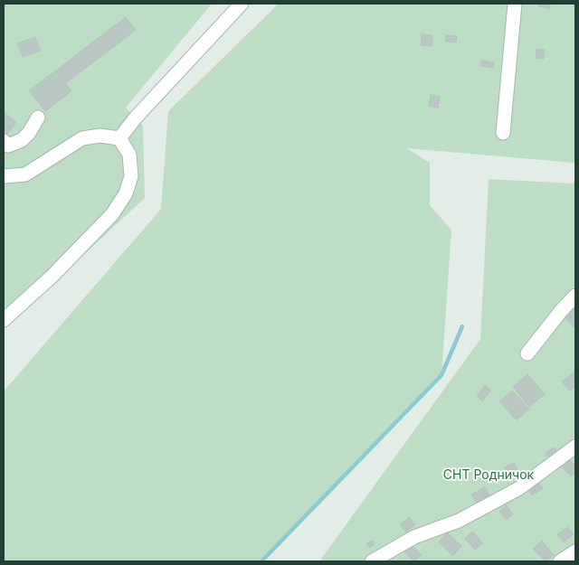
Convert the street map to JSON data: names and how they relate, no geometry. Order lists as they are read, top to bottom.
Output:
{
  "parks": ["СНТ Родничок"]
}
